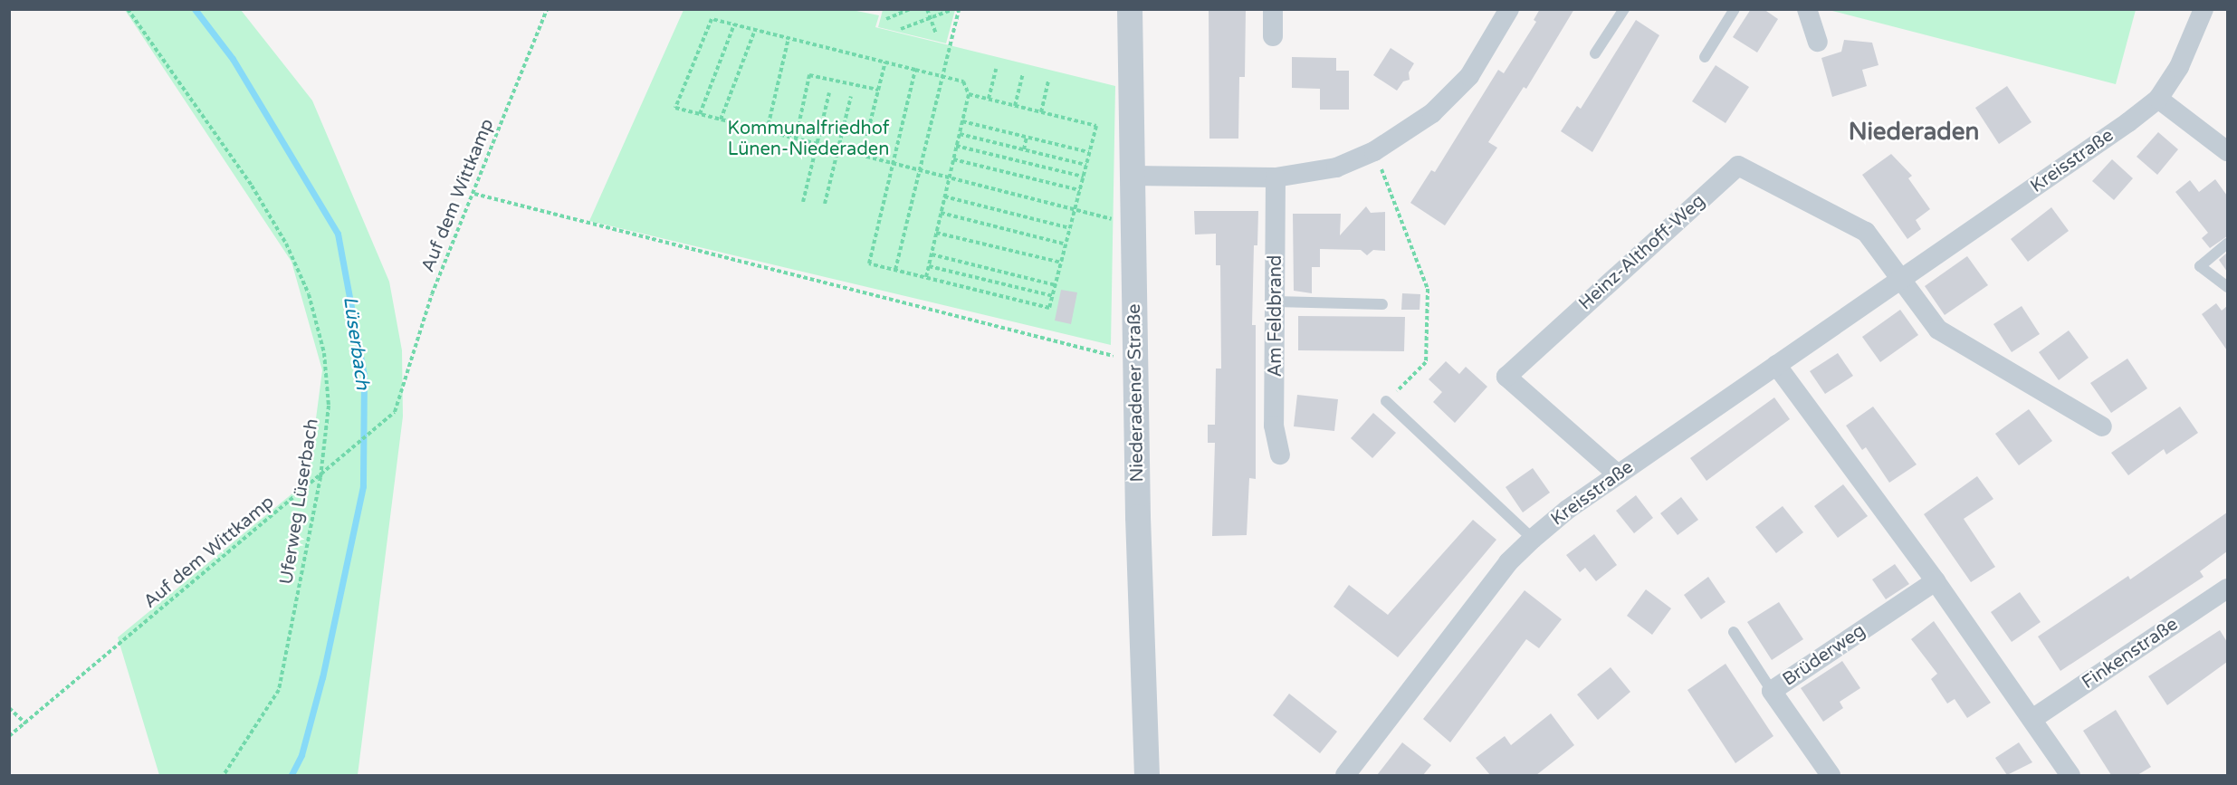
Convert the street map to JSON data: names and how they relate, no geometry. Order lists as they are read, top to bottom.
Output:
{
  "streets": {
    "street": [
      "Kreisstraße",
      "Heinz-Althoff-Weg",
      "Am Feldbrand",
      "Niederadener Straße",
      "Finkenstraße",
      "Brüderweg"
    ],
    "path": ["Auf dem Wittkamp", "Uferweg Lüserbach"]
  },
  "crossings": [
    ["Kreisstraße", "Heinz-Althoff-Weg"],
    ["Auf dem Wittkamp", "Uferweg Lüserbach"]
  ],
  "districts": ["Niederaden"],
  "water": ["Lüserbach"],
  "parks": ["Kommunalfriedhof Lünen-Niederaden"]
}
